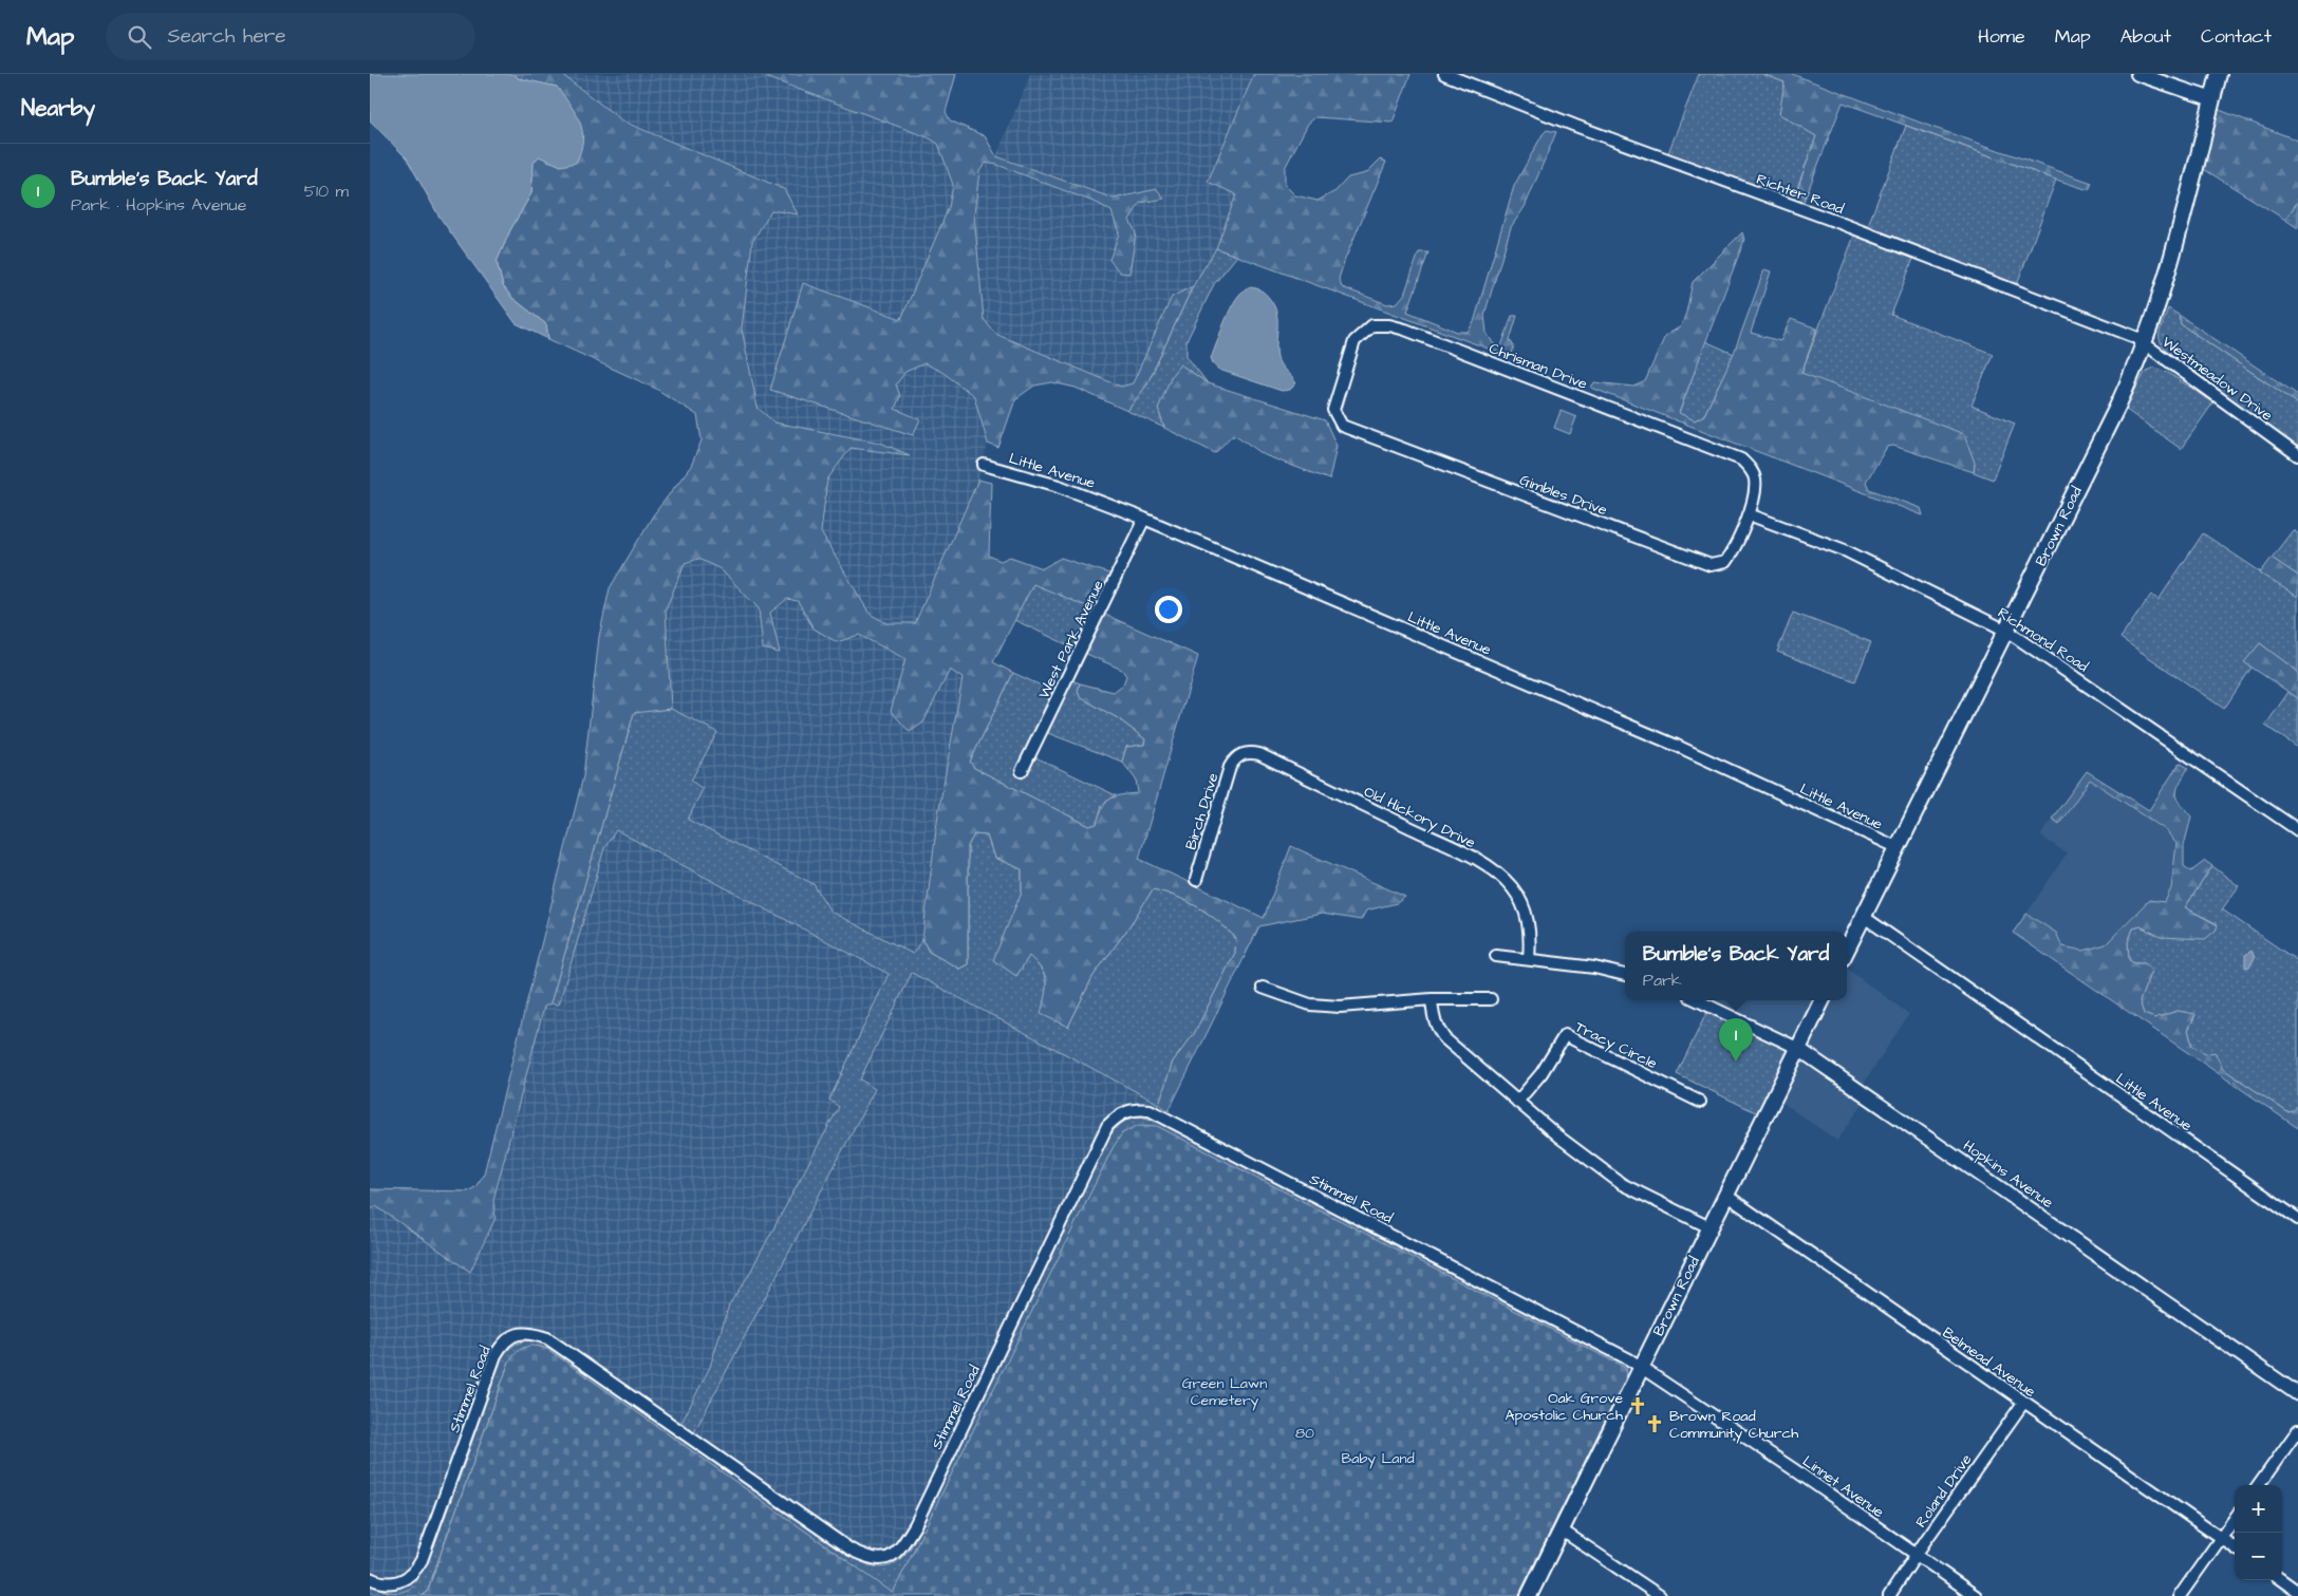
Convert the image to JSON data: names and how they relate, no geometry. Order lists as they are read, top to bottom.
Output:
{
  "streets": {
    "main road": ["Brown Road"],
    "street": [
      "Richter Road",
      "Chrisman Drive",
      "Westmeadow Drive",
      "Little Avenue",
      "Gimbles Drive",
      "West Park Avenue",
      "Richmond Road",
      "Birch Drive",
      "Old Hickory Drive",
      "Tracy Circle",
      "Hopkins Avenue",
      "Stimmel Road",
      "Belmead Avenue",
      "Linnet Avenue",
      "Roland Drive"
    ]
  },
  "crossings": [
    ["Richter Road", "Westmeadow Drive"],
    ["Richter Road", "Brown Road"],
    ["Chrisman Drive", "Gimbles Drive"],
    ["Chrisman Drive", "Richmond Road"],
    ["Westmeadow Drive", "Brown Road"],
    ["Little Avenue", "Brown Road"],
    ["Little Avenue", "West Park Avenue"],
    ["Gimbles Drive", "Richmond Road"],
    ["Brown Road", "Richmond Road"],
    ["Brown Road", "Hopkins Avenue"],
    ["Brown Road", "Stimmel Road"],
    ["Brown Road", "Belmead Avenue"],
    ["Brown Road", "Linnet Avenue"],
    ["Birch Drive", "Old Hickory Drive"],
    ["Stimmel Road", "Linnet Avenue"],
    ["Belmead Avenue", "Roland Drive"],
    ["Linnet Avenue", "Roland Drive"]
  ],
  "parks": ["Green Lawn Cemetery", "80", "Baby Land"],
  "places": {
    "church": ["Oak Grove Apostolic Church", "Brown Road Community Church"]
  },
  "page": {
    "header": "Map",
    "search": "Search here",
    "nav": [
      "Home",
      "Map",
      "About",
      "Contact"
    ],
    "heading": "Nearby",
    "list": [
      {
        "mark": "1",
        "name": "Bumble's Back Yard",
        "note": "Park · Hopkins Avenue",
        "value": "510 m"
      }
    ],
    "popup": ["Bumble's Back Yard", "Park"],
    "pins": "1",
    "map_buttons": ["+", "−"]
  }
}
